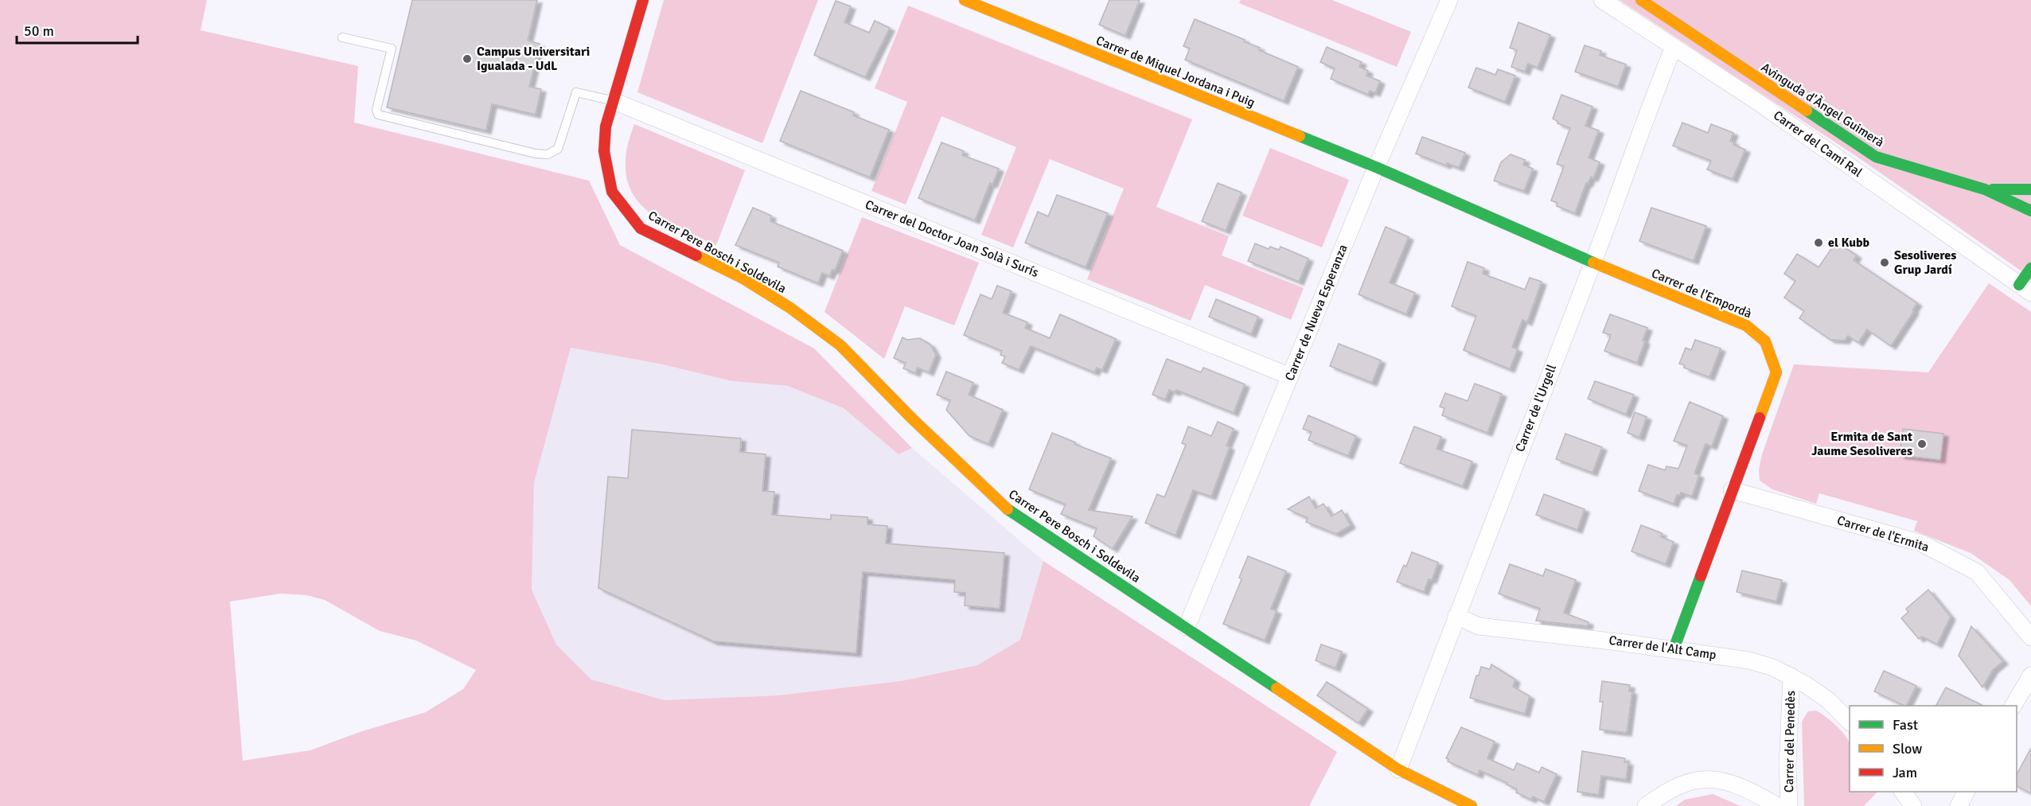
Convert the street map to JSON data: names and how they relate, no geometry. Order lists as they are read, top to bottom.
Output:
{
  "streets": {
    "street": [
      "Carrer de Miquel Jordana i Puig",
      "Avinguda d'Àngel Guimerà",
      "Carrer del Camí Ral",
      "Carrer del Doctor Joan Solà i Surís",
      "Carrer Pere Bosch i Soldevila",
      "Carrer de l'Empordà",
      "Carrer de Nueva Esperanza",
      "Carrer de l'Urgell",
      "Carrer de l'Ermita",
      "Carrer de l'Alt Camp",
      "Carrer del Penedès"
    ]
  },
  "crossings": [
    ["Carrer de Miquel Jordana i Puig", "Carrer de l'Empordà"],
    ["Carrer de Miquel Jordana i Puig", "Carrer de Nueva Esperanza"],
    ["Carrer del Camí Ral", "Carrer de l'Urgell"],
    ["Carrer del Doctor Joan Solà i Surís", "Carrer Pere Bosch i Soldevila"],
    ["Carrer del Doctor Joan Solà i Surís", "Carrer de Nueva Esperanza"],
    ["Carrer Pere Bosch i Soldevila", "Carrer de Nueva Esperanza"],
    ["Carrer Pere Bosch i Soldevila", "Carrer de l'Urgell"],
    ["Carrer de l'Empordà", "Carrer de Nueva Esperanza"],
    ["Carrer de l'Empordà", "Carrer de l'Urgell"],
    ["Carrer de l'Empordà", "Carrer de l'Ermita"],
    ["Carrer de l'Empordà", "Carrer de l'Alt Camp"],
    ["Carrer de l'Urgell", "Carrer de l'Alt Camp"],
    ["Carrer de l'Alt Camp", "Carrer del Penedès"]
  ],
  "places": [
    "Campus Universitari Igualada - UdL",
    "el Kubb",
    "Sesoliveres Grup Jardí",
    "Ermita de Sant Jaume Sesoliveres"
  ],
  "legend": ["Fast", "Slow", "Jam"],
  "scale_bar": "50 m"
}
